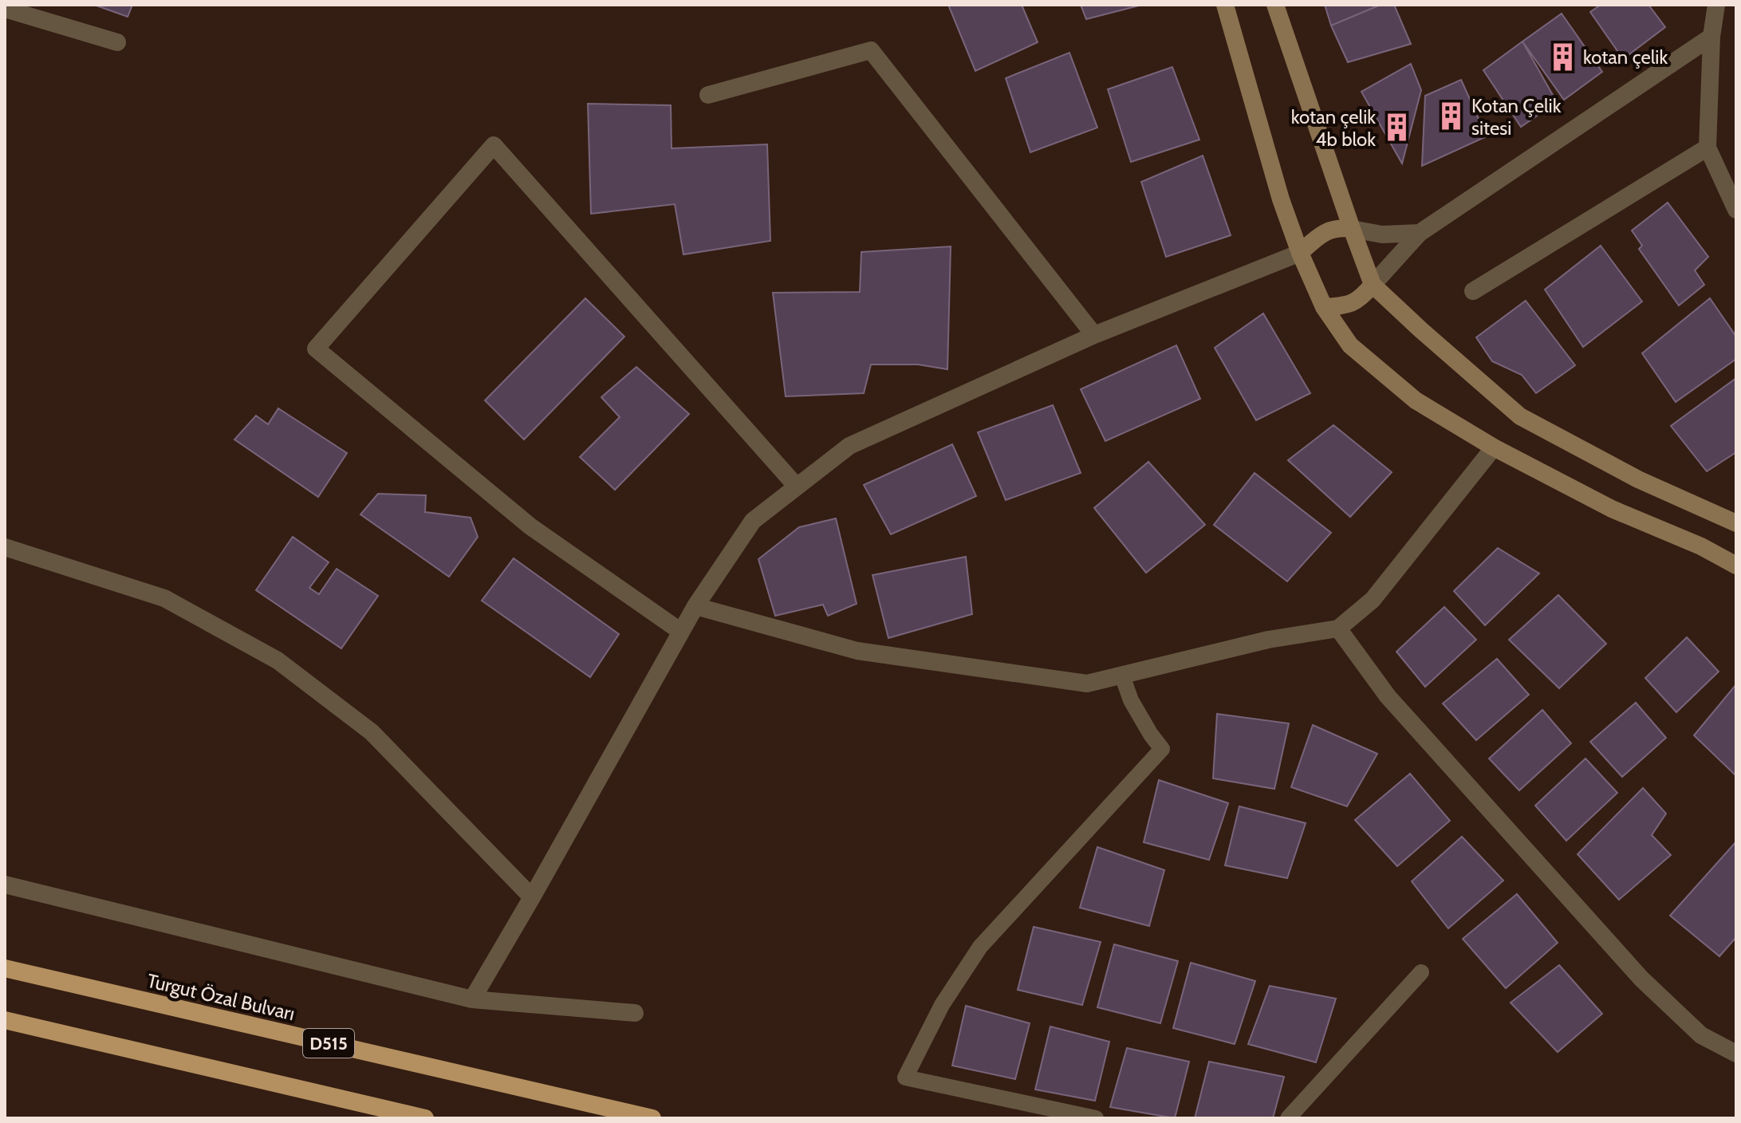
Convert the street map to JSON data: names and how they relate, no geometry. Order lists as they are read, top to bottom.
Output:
{
  "streets": {
    "highway": ["Turgut Özal Bulvarı", "D515"]
  },
  "places": {
    "building": ["kotan çelik", "Kotan Çelik sitesi", "kotan çelik 4b blok"]
  }
}
